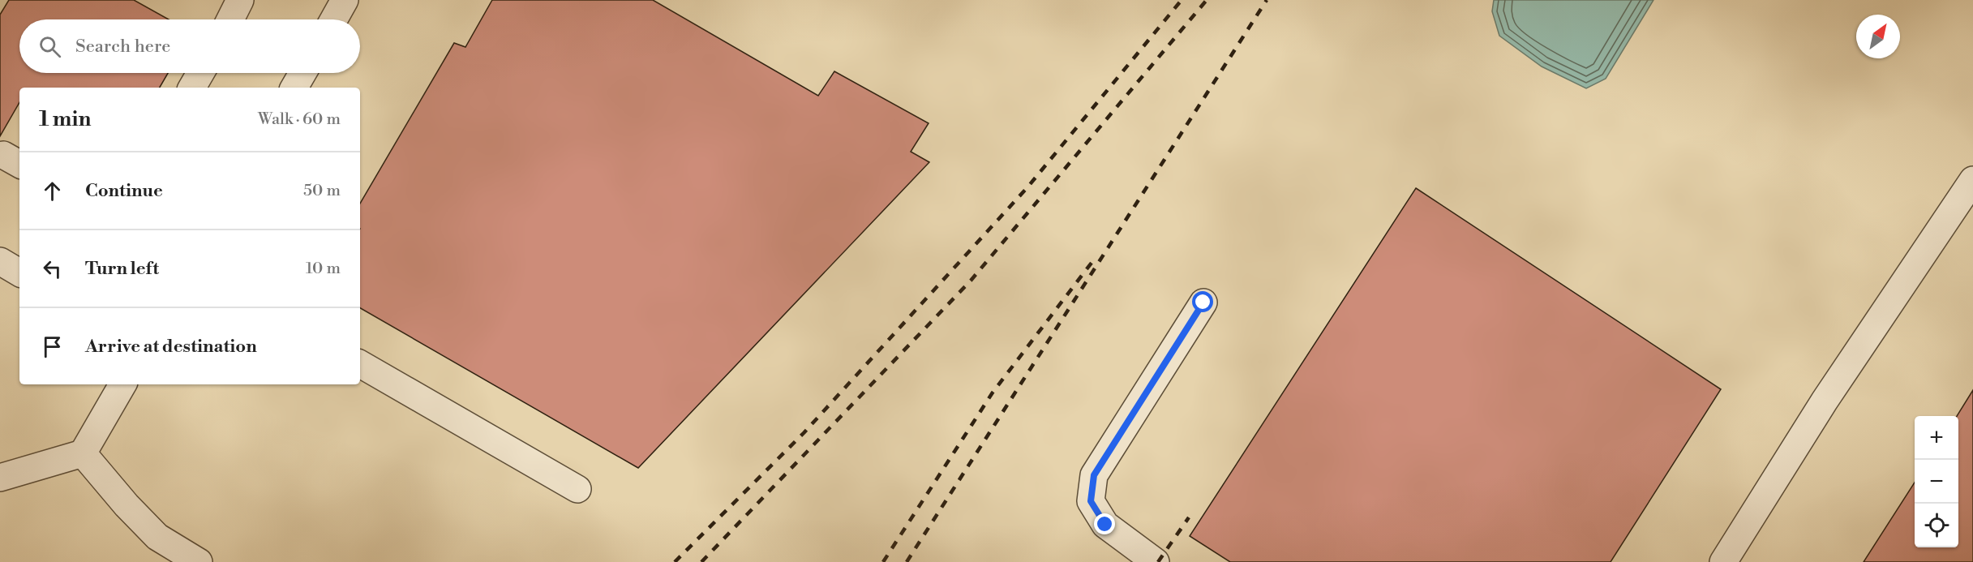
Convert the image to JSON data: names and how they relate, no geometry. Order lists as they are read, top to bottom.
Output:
{
  "north": "top right",
  "page": {
    "search": "Search here",
    "heading": ["1 min", "Walk · 60 m"],
    "list": [
      ["Continue", "50 m"],
      ["Turn left", "10 m"],
      "Arrive at destination"
    ],
    "map_buttons": ["+", "−"]
  }
}
